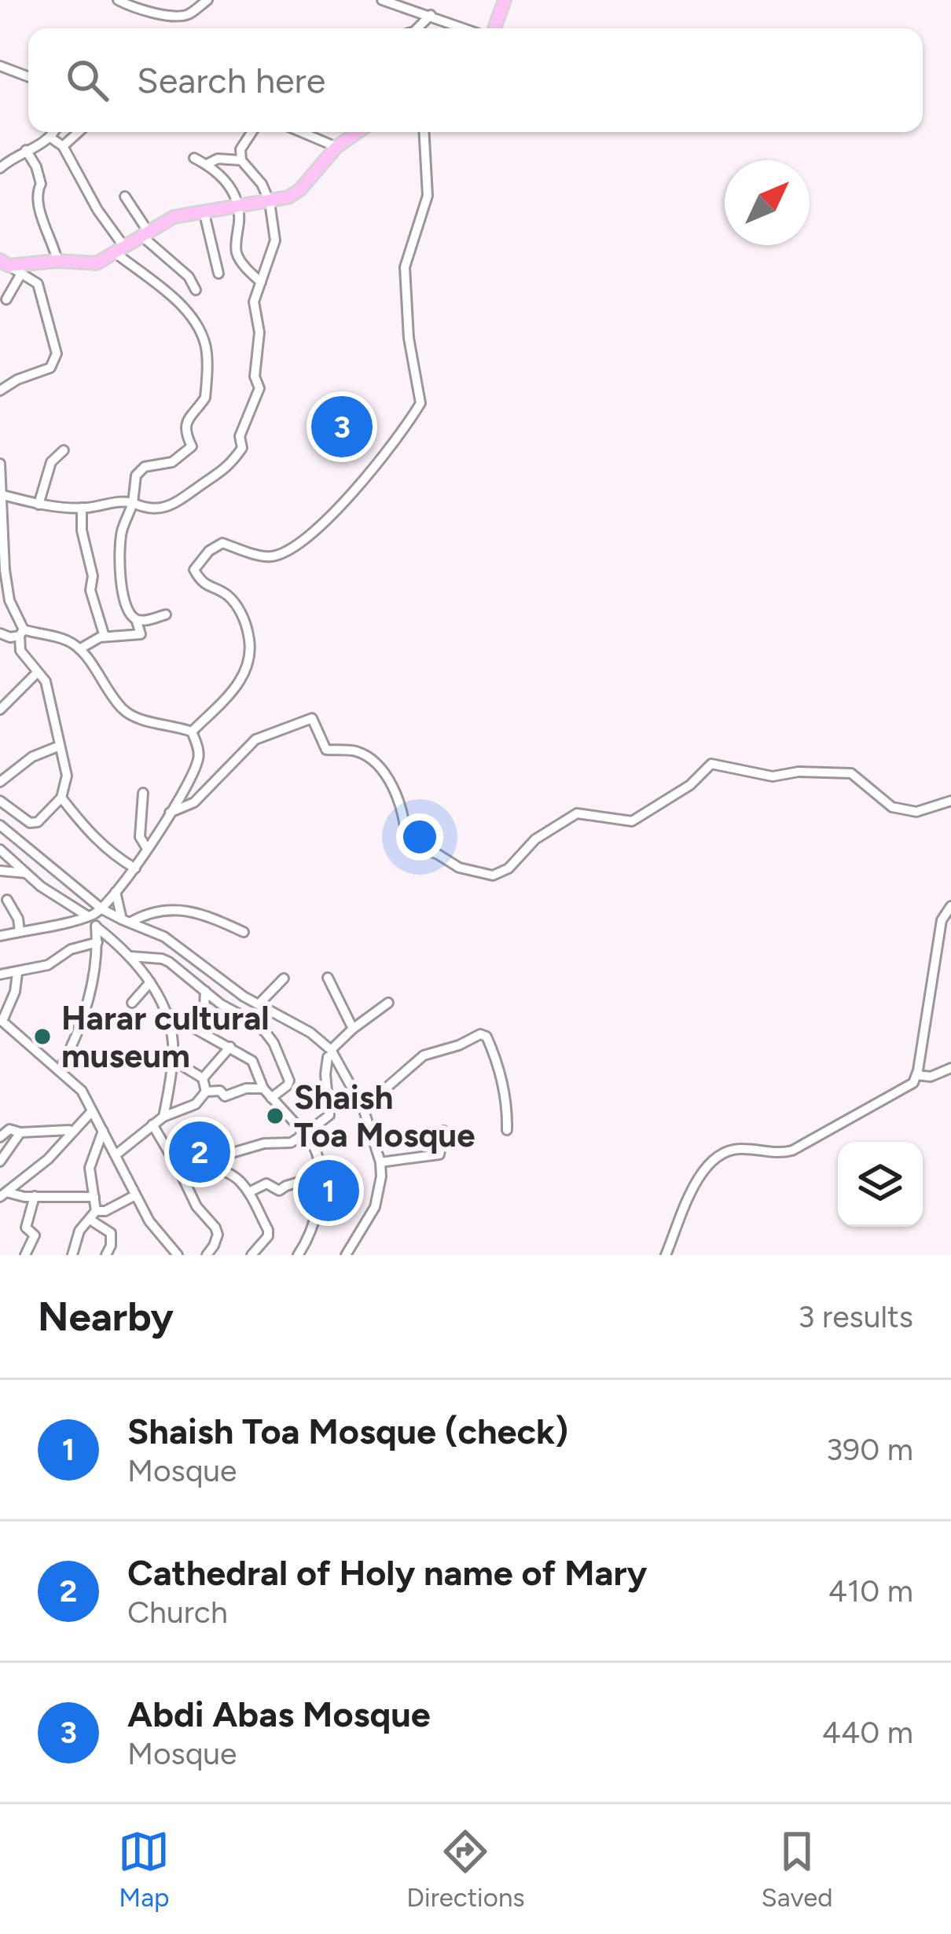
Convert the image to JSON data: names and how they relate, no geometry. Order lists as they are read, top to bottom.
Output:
{
  "places": ["Harar cultural museum", "Shaish Toa Mosque"],
  "north": "top right",
  "page": {
    "search": "Search here",
    "pins": ["3", "2", "1"],
    "heading": ["Nearby", "3 results"],
    "list": [
      {
        "mark": "1",
        "name": "Shaish Toa Mosque (check)",
        "note": "Mosque",
        "value": "390 m"
      },
      {
        "mark": "2",
        "name": "Cathedral of Holy name of Mary",
        "note": "Church",
        "value": "410 m"
      },
      {
        "mark": "3",
        "name": "Abdi Abas Mosque",
        "note": "Mosque",
        "value": "440 m"
      }
    ],
    "nav": ["Map", "Directions", "Saved"]
  }
}
